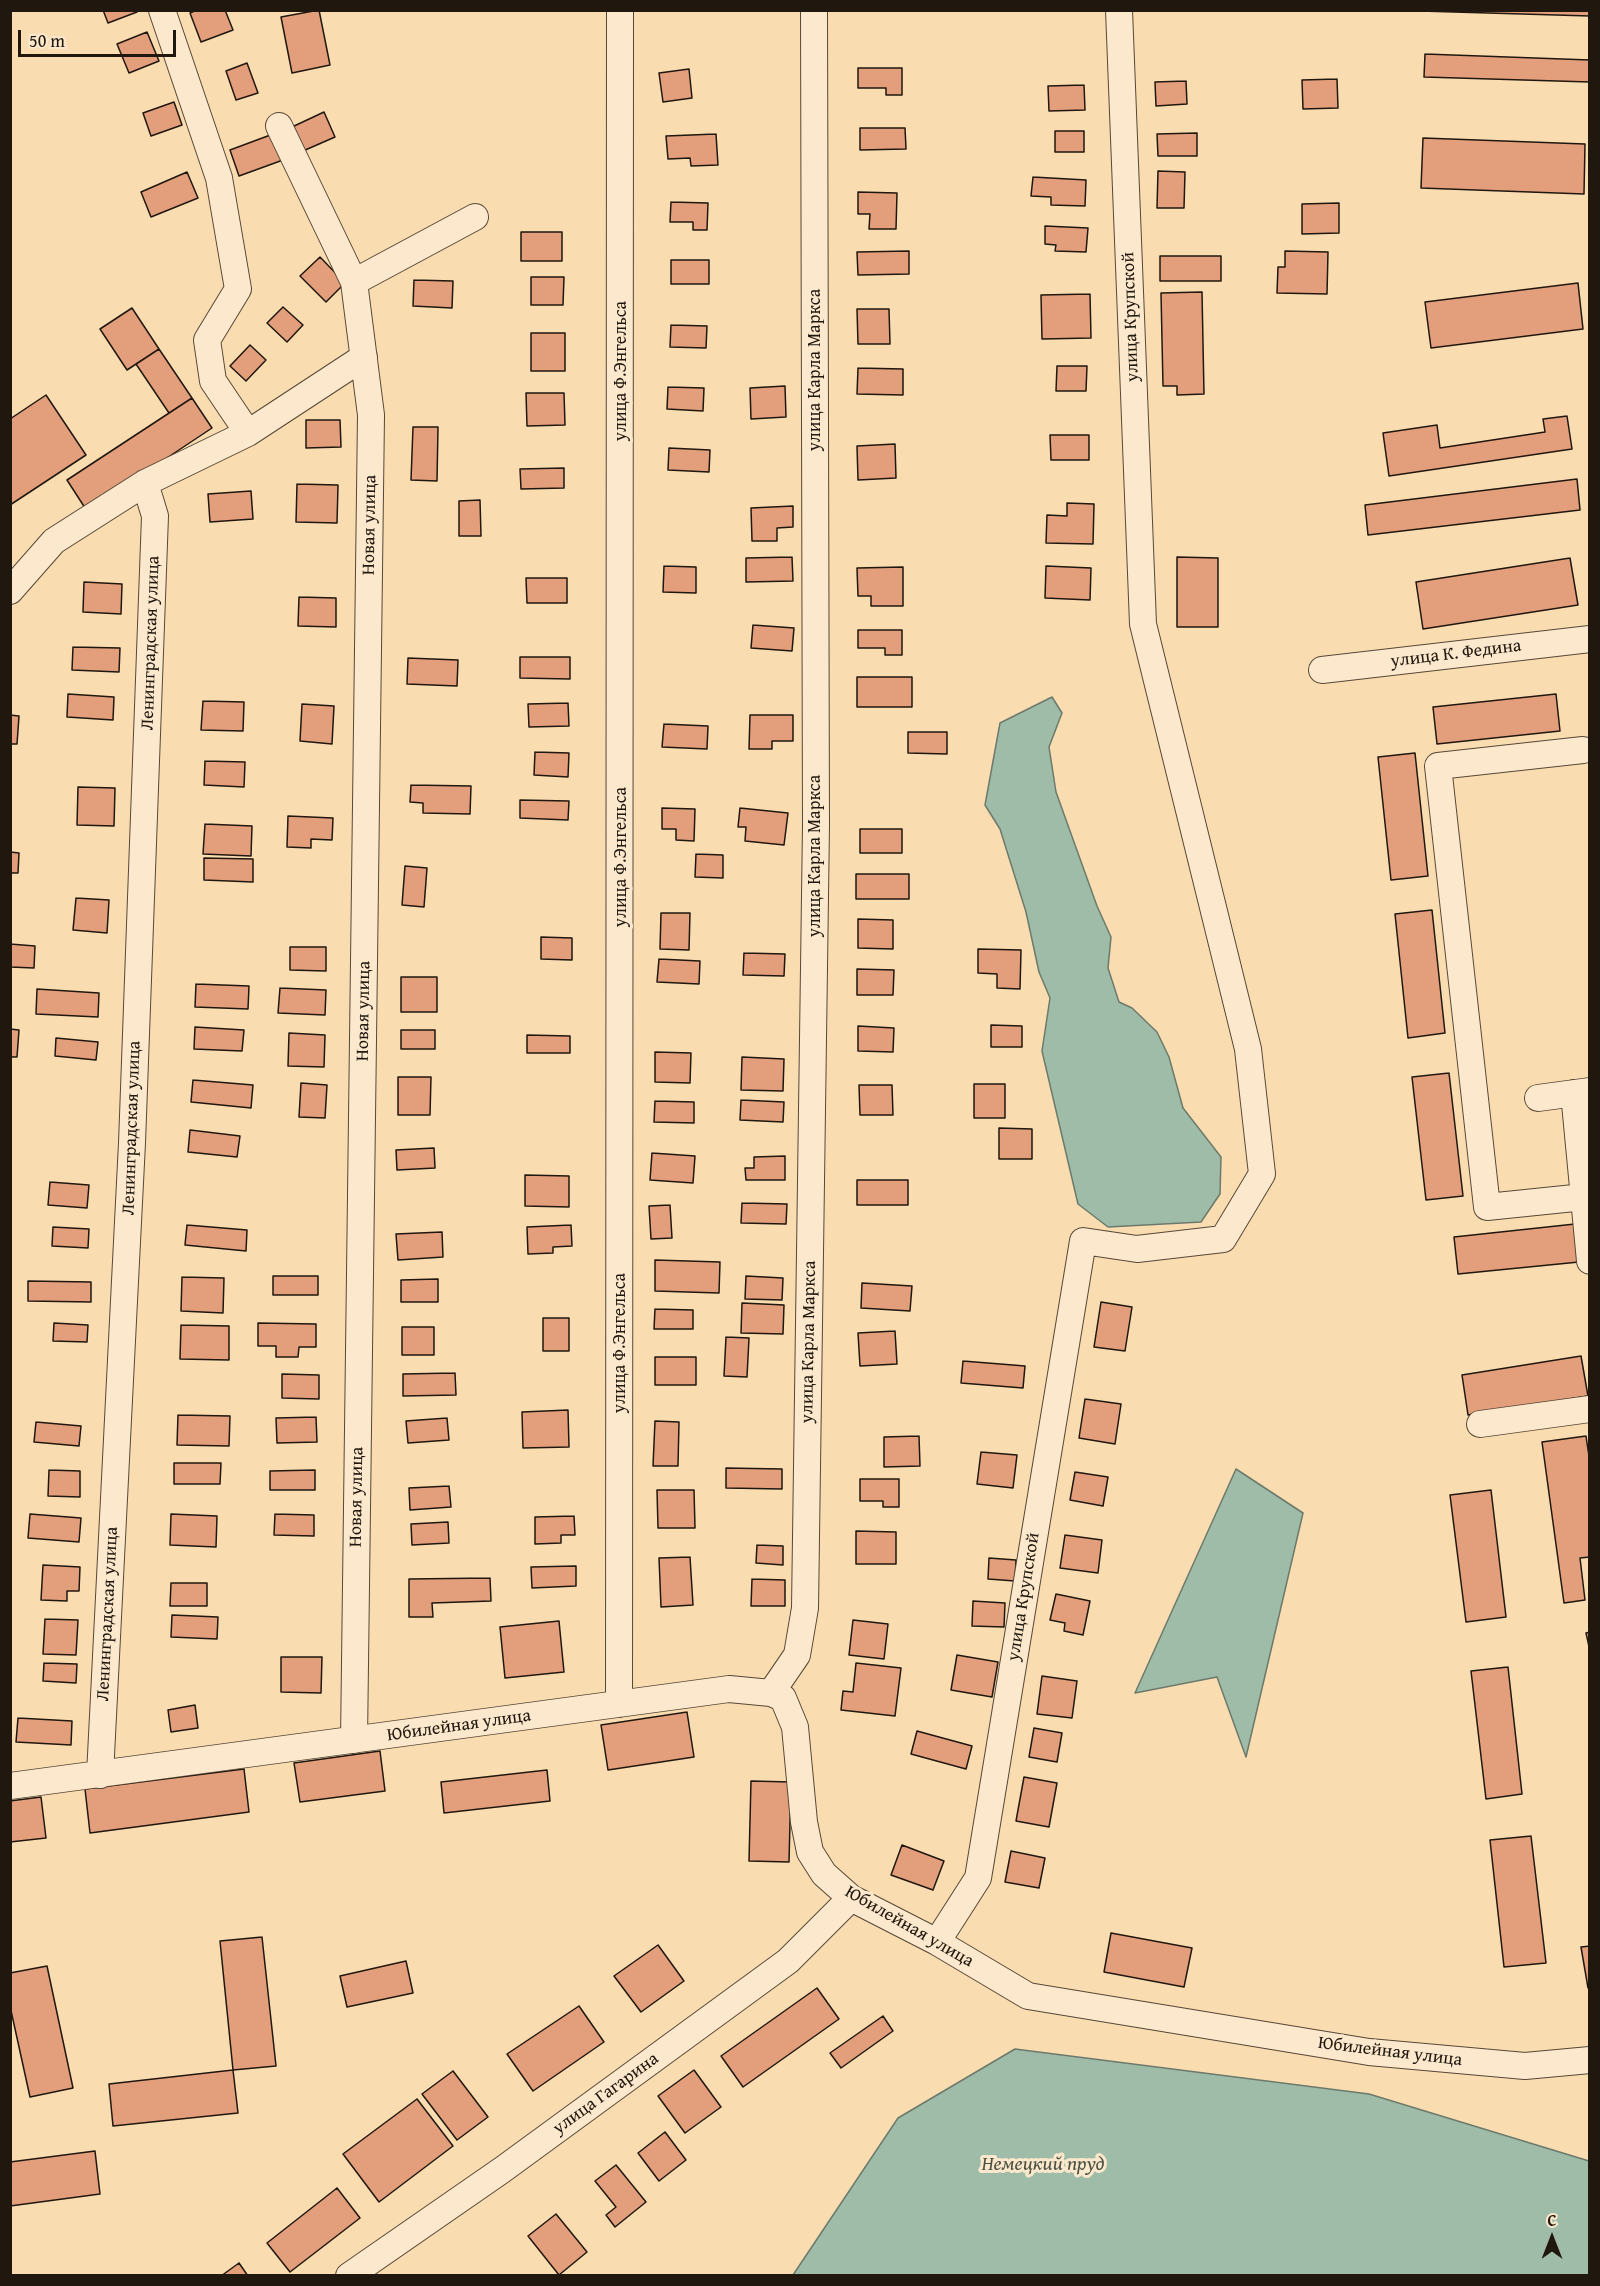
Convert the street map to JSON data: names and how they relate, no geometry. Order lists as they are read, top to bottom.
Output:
{
  "streets": {
    "street": [
      "улица Крупской",
      "улица Карла Маркса",
      "улица Ф.Энгельса",
      "Новая улица",
      "Ленинградская улица",
      "улица К. Федина",
      "Юбилейная улица",
      "улица Гагарина"
    ]
  },
  "crossings": [
    ["улица Крупской", "Юбилейная улица"],
    ["улица Карла Маркса", "Юбилейная улица"],
    ["улица Ф.Энгельса", "Юбилейная улица"],
    ["Новая улица", "Юбилейная улица"],
    ["Ленинградская улица", "Юбилейная улица"],
    ["Юбилейная улица", "улица Гагарина"]
  ],
  "water": ["Немецкий пруд"],
  "scale_bar": "50 m",
  "north": "top"
}
